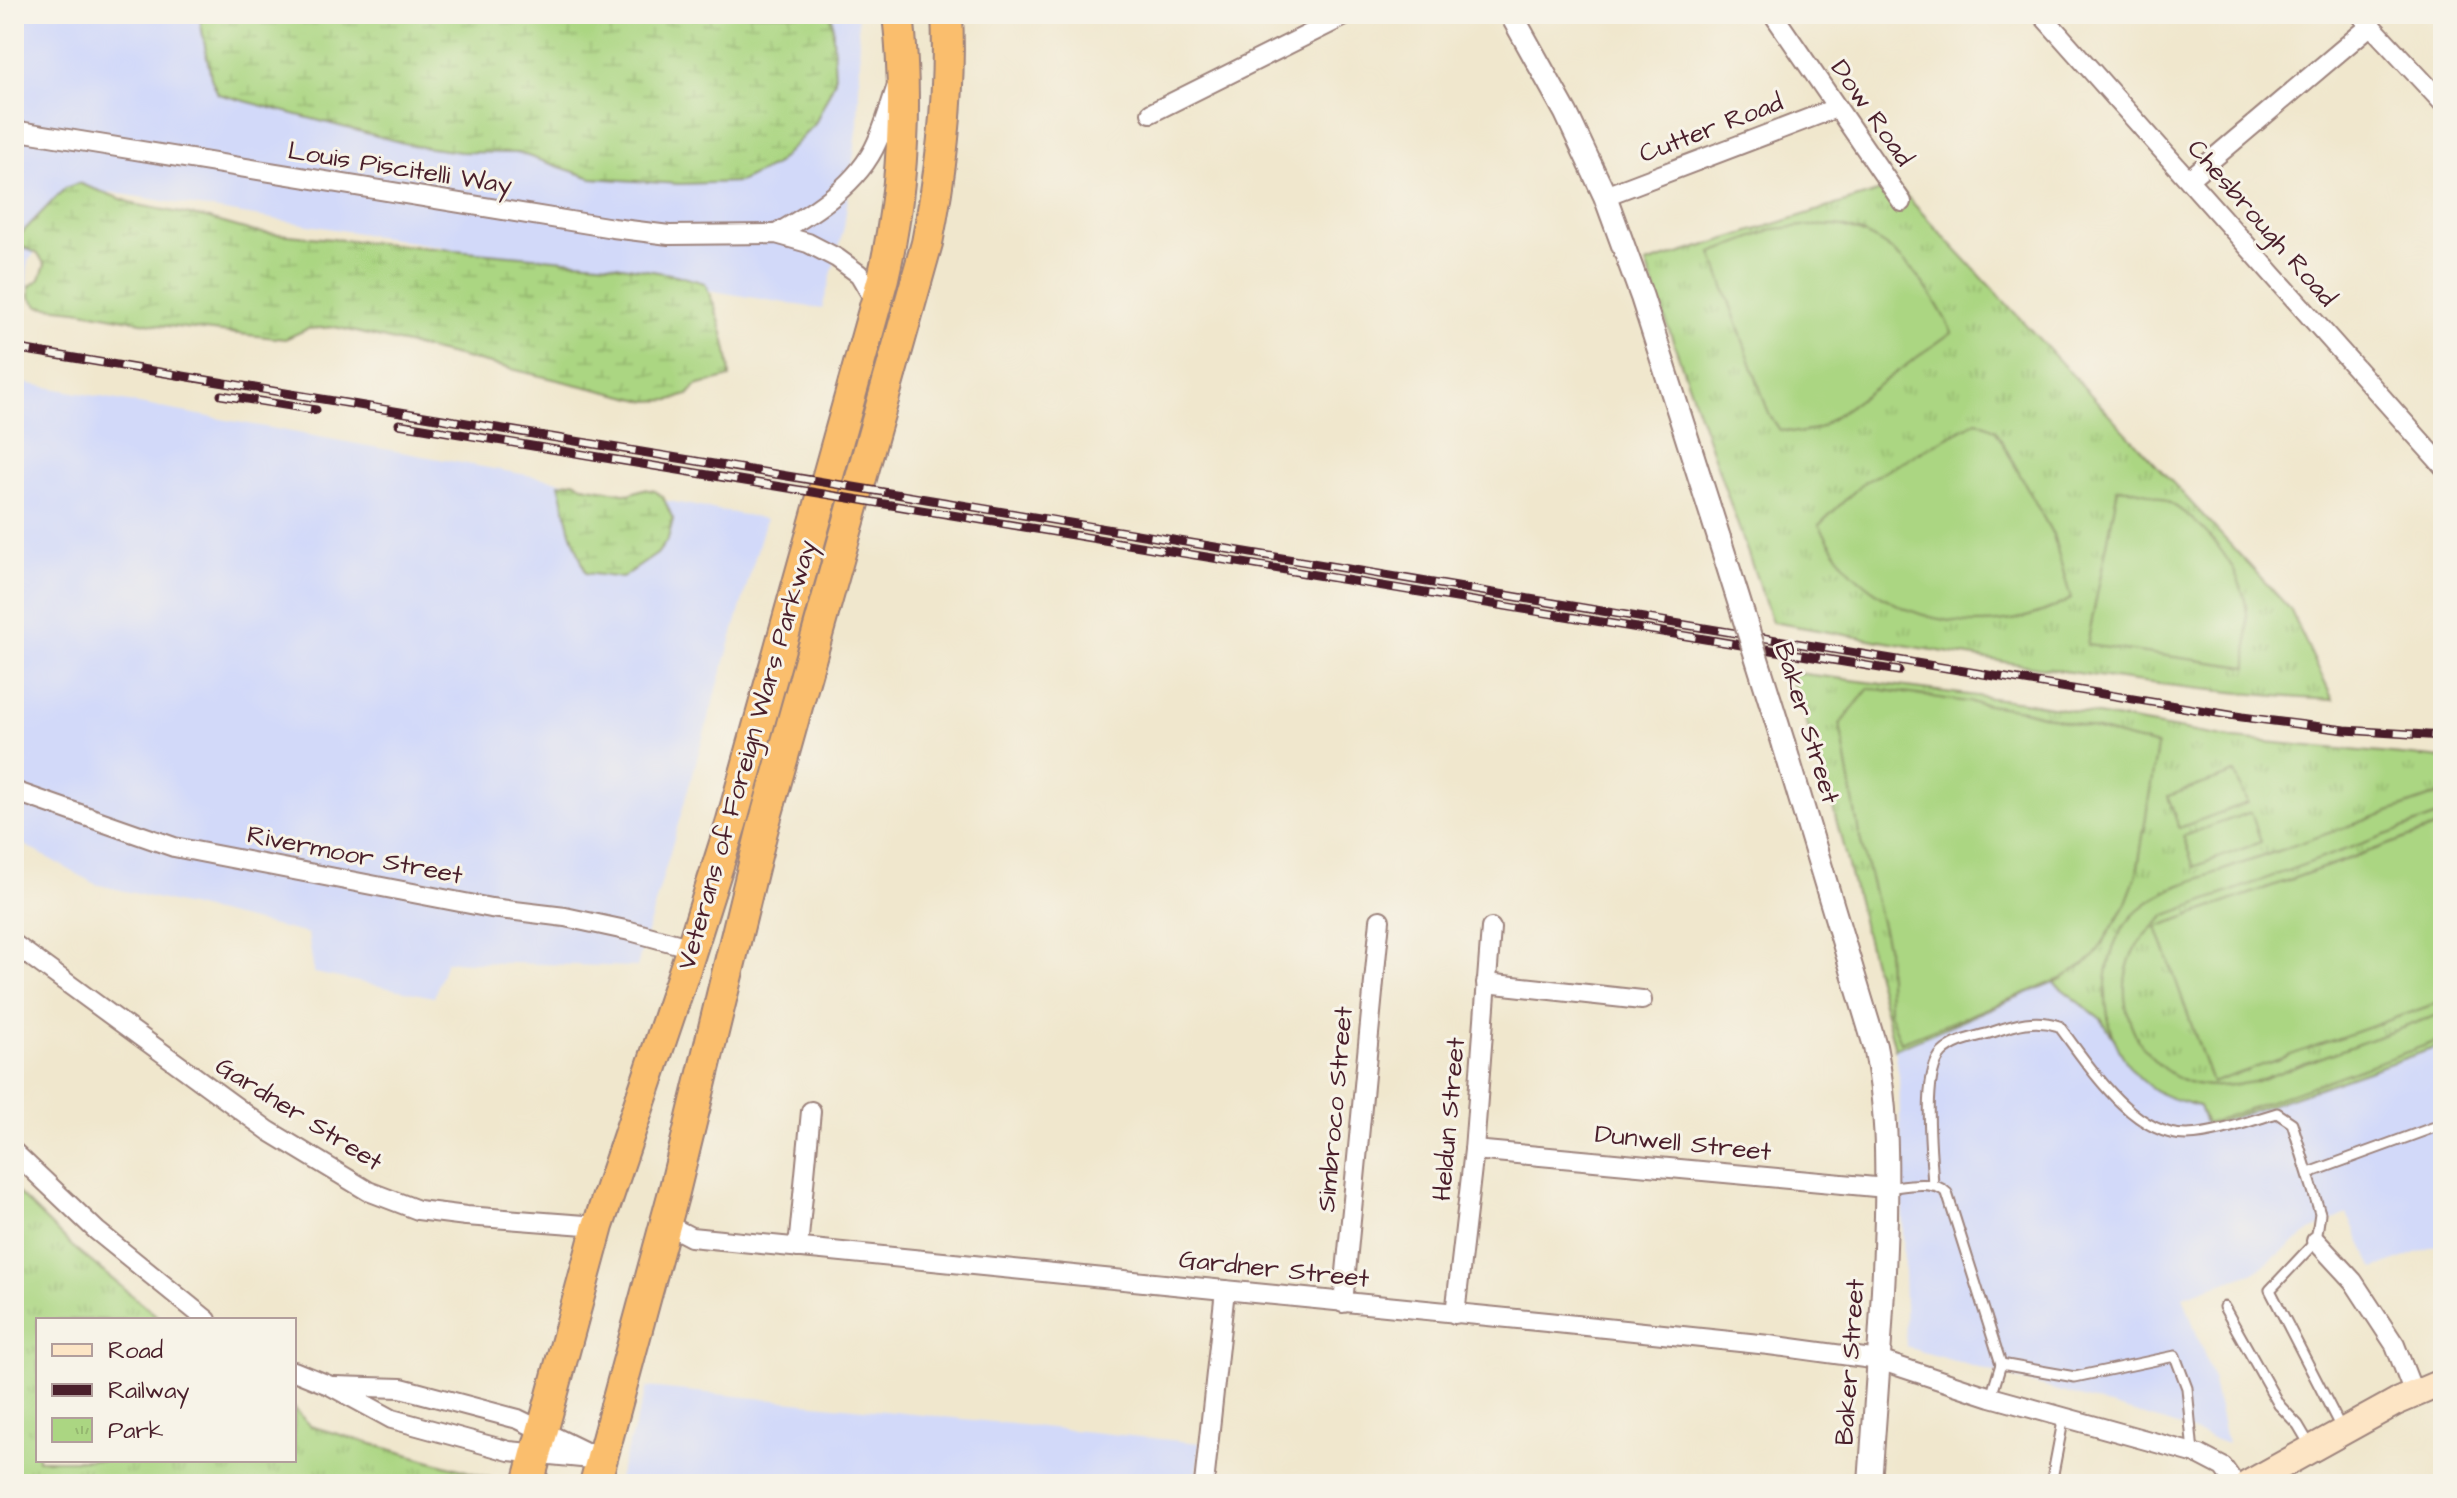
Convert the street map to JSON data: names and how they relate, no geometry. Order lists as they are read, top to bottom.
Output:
{
  "streets": {
    "highway": ["Veterans of Foreign Wars Parkway"],
    "street": [
      "Dow Road",
      "Cutter Road",
      "Louis Piscitelli Way",
      "Chesbrough Road",
      "Baker Street",
      "Rivermoor Street",
      "Simbroco Street",
      "Gardner Street",
      "Heldun Street",
      "Dunwell Street"
    ]
  },
  "crossings": [
    ["Dow Road", "Cutter Road"],
    ["Cutter Road", "Baker Street"],
    ["Louis Piscitelli Way", "Veterans of Foreign Wars Parkway"],
    ["Baker Street", "Gardner Street"],
    ["Baker Street", "Dunwell Street"],
    ["Veterans of Foreign Wars Parkway", "Rivermoor Street"],
    ["Veterans of Foreign Wars Parkway", "Gardner Street"],
    ["Simbroco Street", "Gardner Street"],
    ["Gardner Street", "Heldun Street"],
    ["Heldun Street", "Dunwell Street"]
  ],
  "legend": ["Road", "Railway", "Park"]
}
